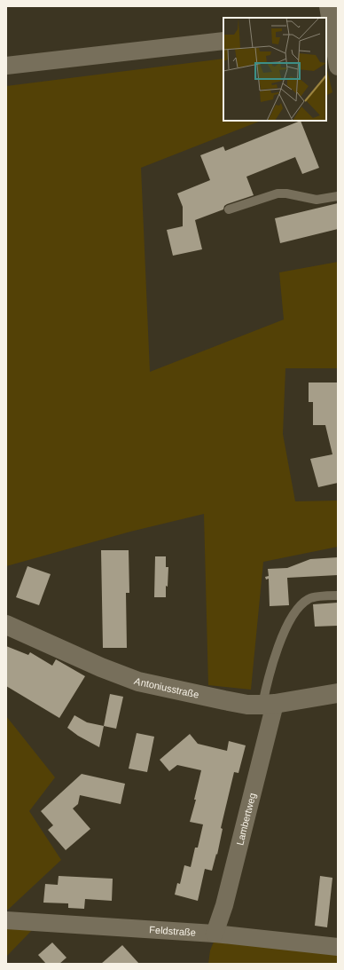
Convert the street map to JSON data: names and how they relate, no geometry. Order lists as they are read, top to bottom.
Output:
{
  "streets": {
    "street": ["Antoniusstraße", "Lambertweg", "Feldstraße"]
  },
  "crossings": [
    ["Antoniusstraße", "Lambertweg"],
    ["Lambertweg", "Feldstraße"]
  ]
}
